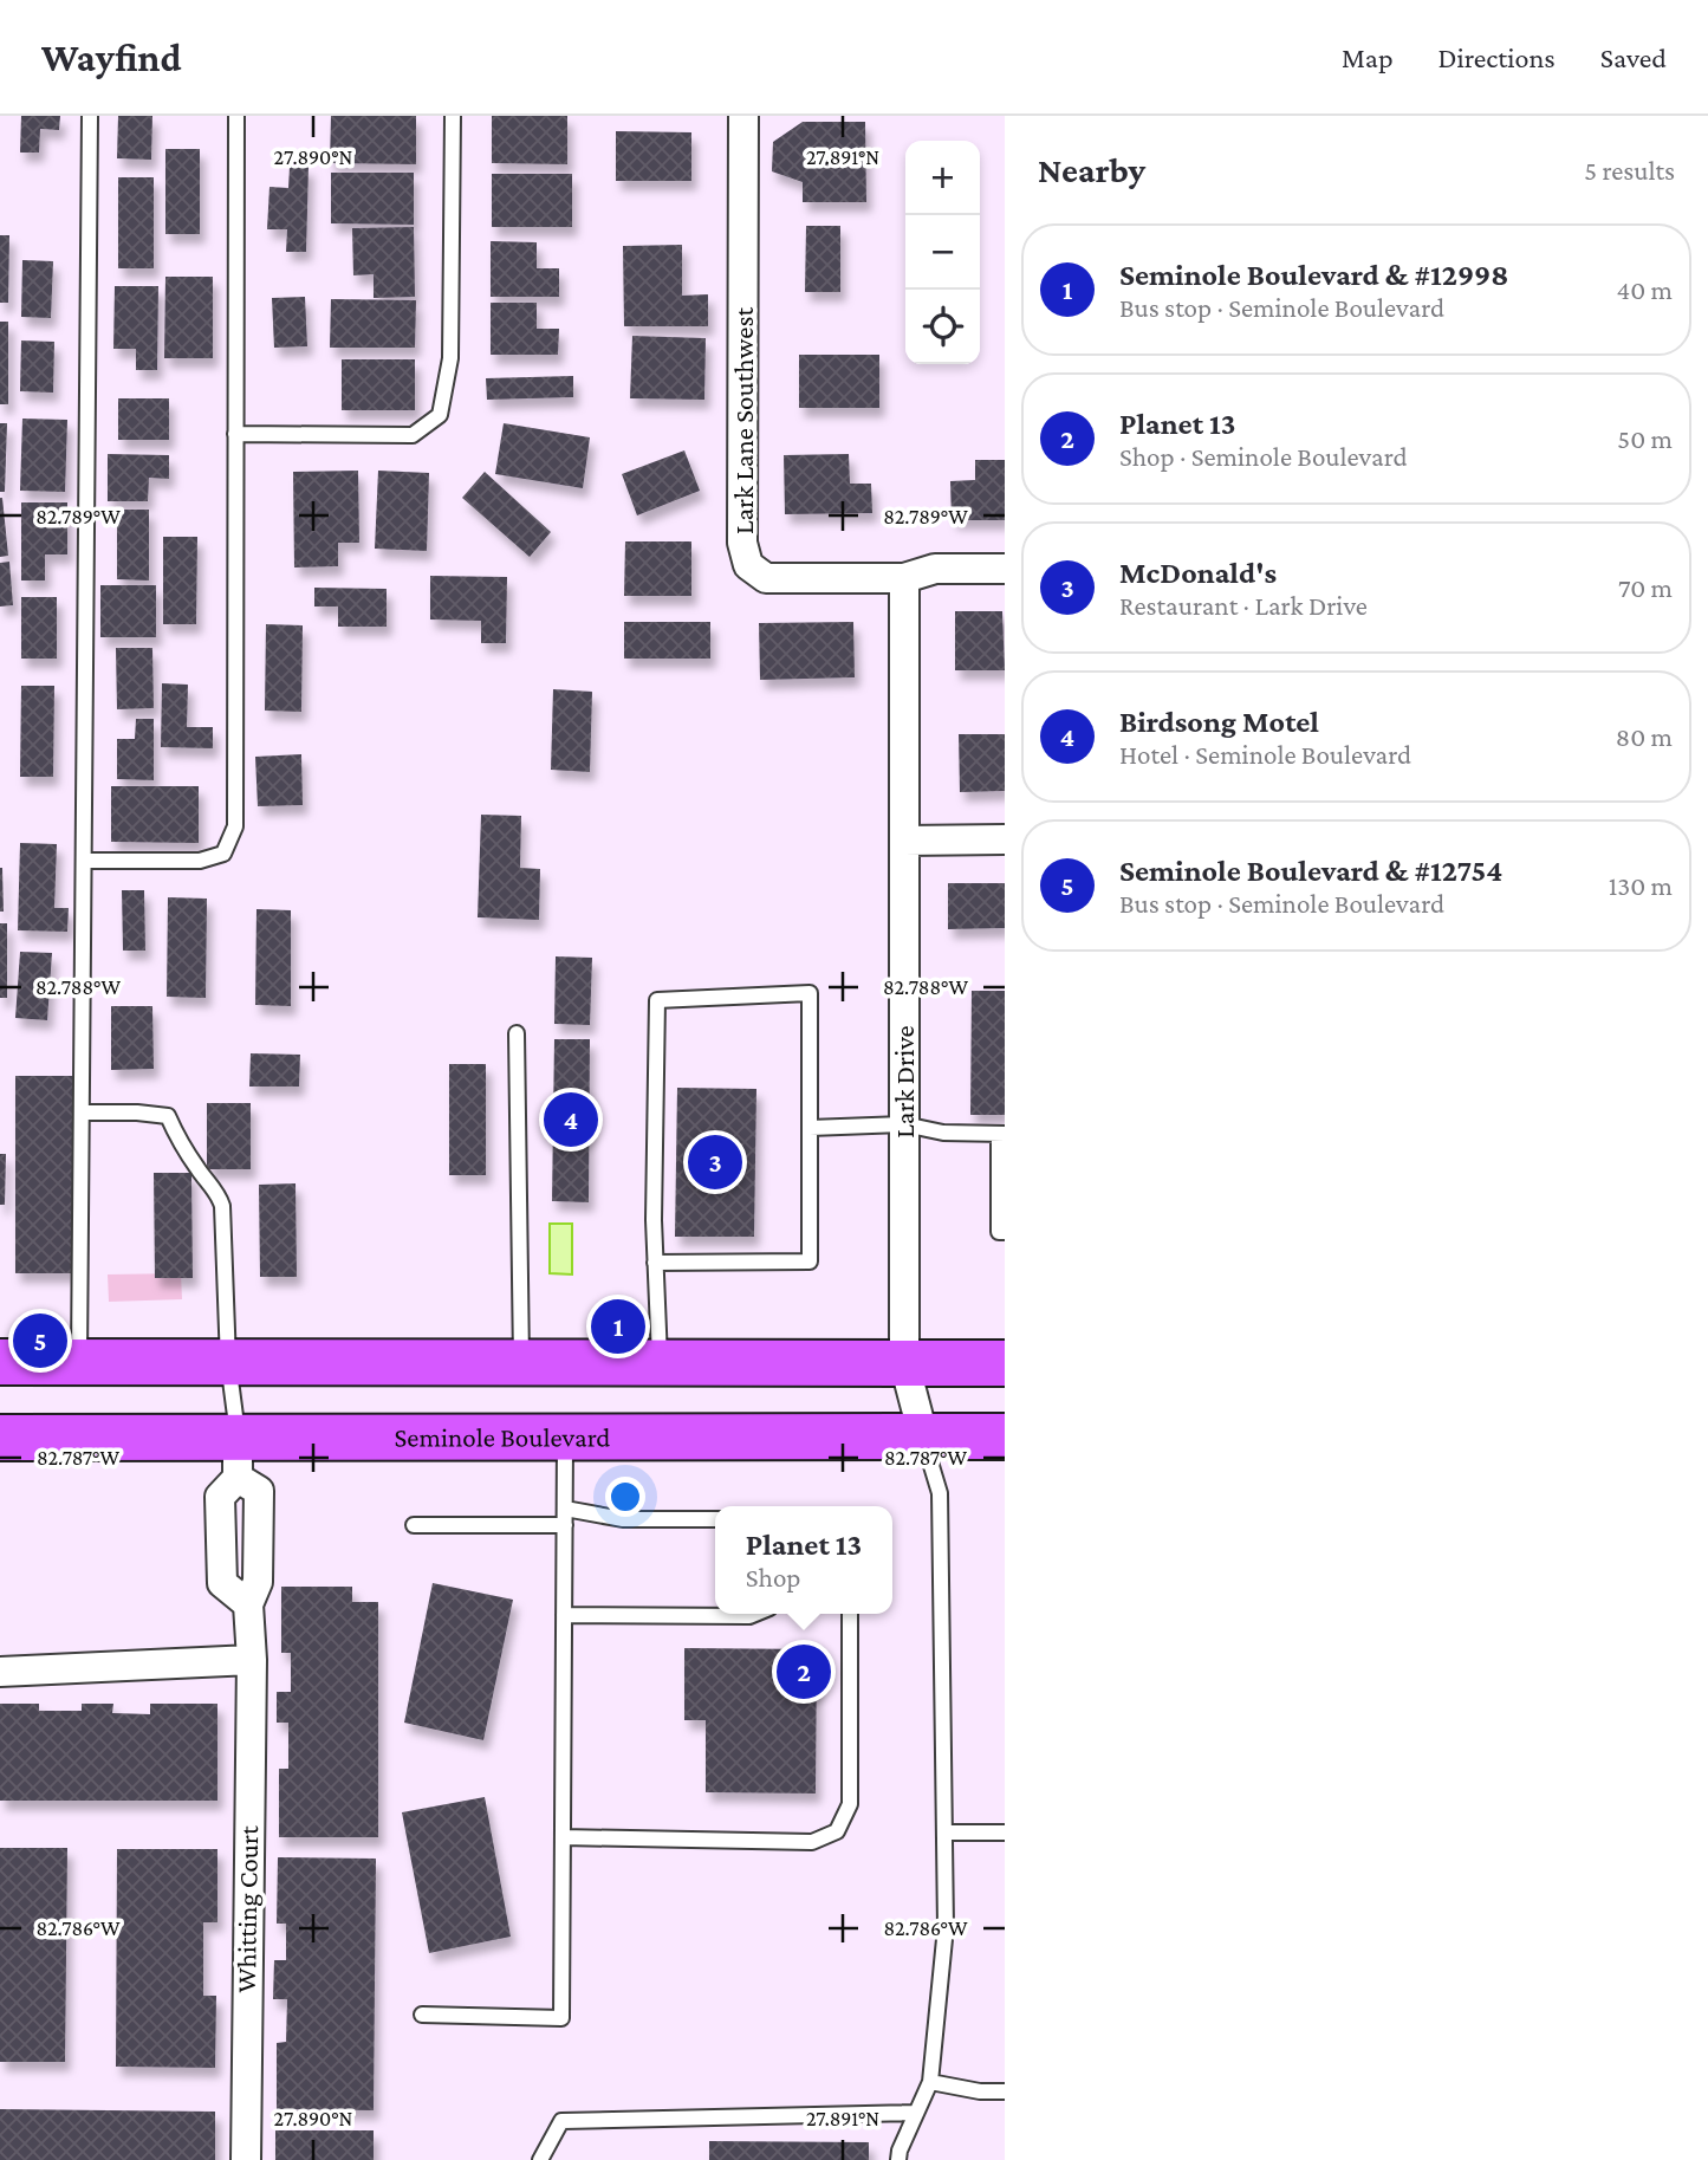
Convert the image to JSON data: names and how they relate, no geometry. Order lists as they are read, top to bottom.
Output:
{
  "streets": {
    "main road": ["Seminole Boulevard"],
    "street": ["Lark Lane Southwest", "Lark Drive", "Whitting Court"]
  },
  "crossings": [
    ["Lark Lane Southwest", "Lark Drive"],
    ["Lark Drive", "Seminole Boulevard"],
    ["Seminole Boulevard", "Whitting Court"]
  ],
  "page": {
    "header": "Wayfind",
    "nav": ["Map", "Directions", "Saved"],
    "heading": ["Nearby", "5 results"],
    "map_buttons": ["+", "−"],
    "list": [
      {
        "mark": "1",
        "name": "Seminole Boulevard & #12998",
        "note": "Bus stop · Seminole Boulevard",
        "value": "40 m"
      },
      {
        "mark": "2",
        "name": "Planet 13",
        "note": "Shop · Seminole Boulevard",
        "value": "50 m"
      },
      {
        "mark": "3",
        "name": "McDonald's",
        "note": "Restaurant · Lark Drive",
        "value": "70 m"
      },
      {
        "mark": "4",
        "name": "Birdsong Motel",
        "note": "Hotel · Seminole Boulevard",
        "value": "80 m"
      },
      {
        "mark": "5",
        "name": "Seminole Boulevard & #12754",
        "note": "Bus stop · Seminole Boulevard",
        "value": "130 m"
      }
    ],
    "pins": [
      "4",
      "3",
      "1",
      "5",
      "2"
    ],
    "popup": ["Planet 13", "Shop"]
  },
  "coordinates": [
    "27.890°N",
    "27.891°N",
    "82.789°W",
    "82.788°W",
    "82.787°W",
    "82.786°W"
  ]
}
